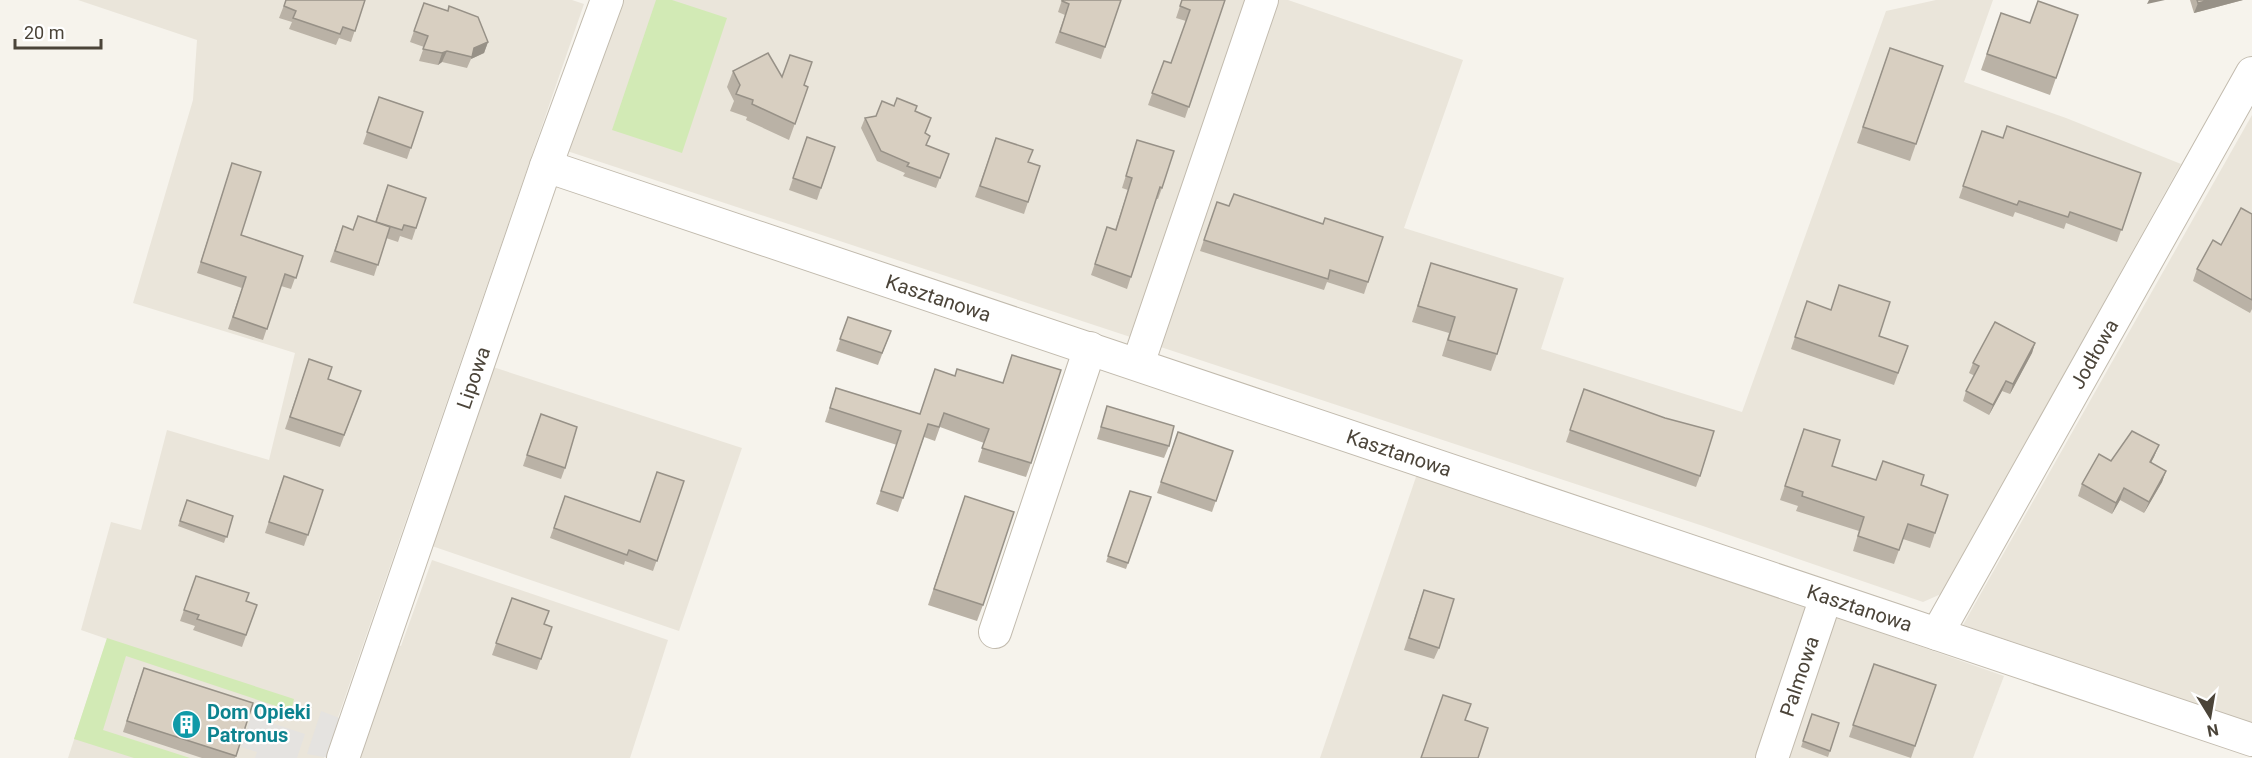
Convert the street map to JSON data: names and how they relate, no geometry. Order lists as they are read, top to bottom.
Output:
{
  "streets": {
    "street": [
      "Kasztanowa",
      "Jodłowa",
      "Lipowa",
      "Palmowa"
    ]
  },
  "crossings": [
    ["Kasztanowa", "Jodłowa"],
    ["Kasztanowa", "Lipowa"],
    ["Kasztanowa", "Palmowa"]
  ],
  "places": {
    "building": ["Dom Opieki Patronus"]
  },
  "scale_bar": "20 m",
  "north": "bottom"
}
